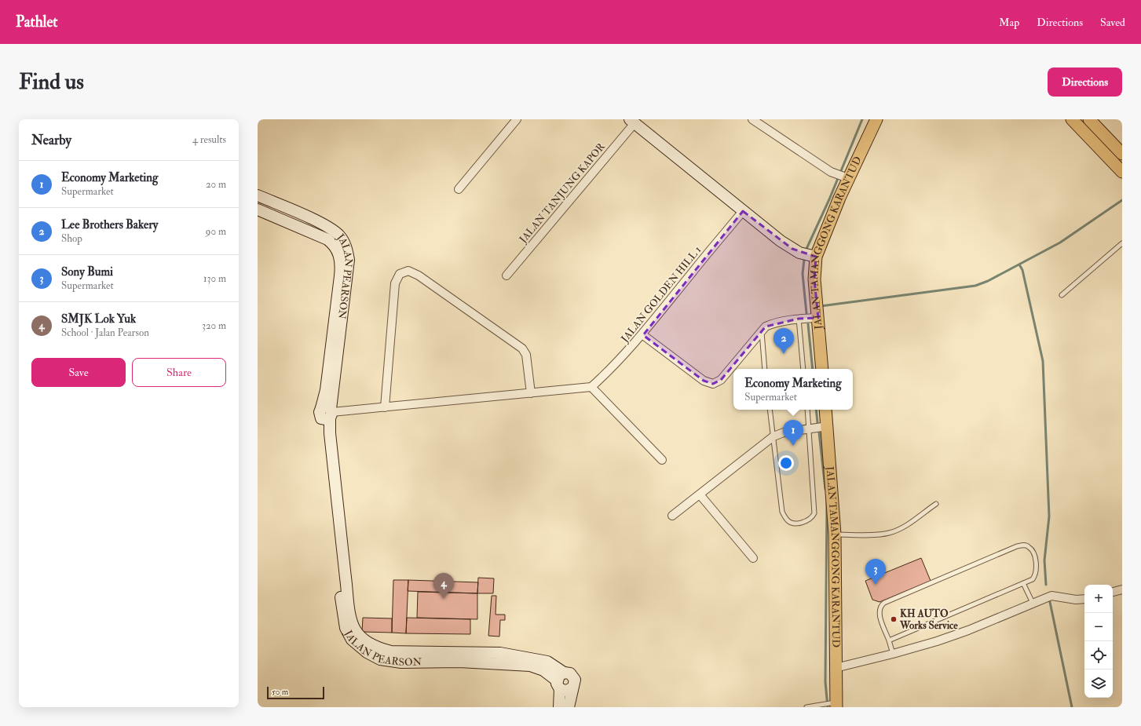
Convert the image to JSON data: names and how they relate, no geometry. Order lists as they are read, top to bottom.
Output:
{
  "streets": {
    "main road": ["JALAN TAMANGGONG KARANTUD", "JALAN PEARSON"],
    "street": ["JALAN TANJUNG KAPOR", "JALAN GOLDEN HILL 1"]
  },
  "places": ["KH AUTO Works Service"],
  "scale_bar": "50 m",
  "page": {
    "header": "Pathlet",
    "nav": ["Map", "Directions", "Saved"],
    "buttons": [
      "Directions",
      ["Save", "Share"]
    ],
    "title": "Find us",
    "heading": ["Nearby", "4 results"],
    "list": [
      {
        "mark": "1",
        "name": "Economy Marketing",
        "note": "Supermarket",
        "value": "20 m"
      },
      {
        "mark": "2",
        "name": "Lee Brothers Bakery",
        "note": "Shop",
        "value": "90 m"
      },
      {
        "mark": "3",
        "name": "Sony Bumi",
        "note": "Supermarket",
        "value": "130 m"
      },
      {
        "mark": "4",
        "name": "SMJK Lok Yuk",
        "note": "School · Jalan Pearson",
        "value": "320 m"
      }
    ],
    "pins": [
      "2",
      "1",
      "3",
      "4"
    ],
    "popup": ["Economy Marketing", "Supermarket"],
    "map_buttons": ["+", "−"],
    "scale": "50 m"
  }
}
